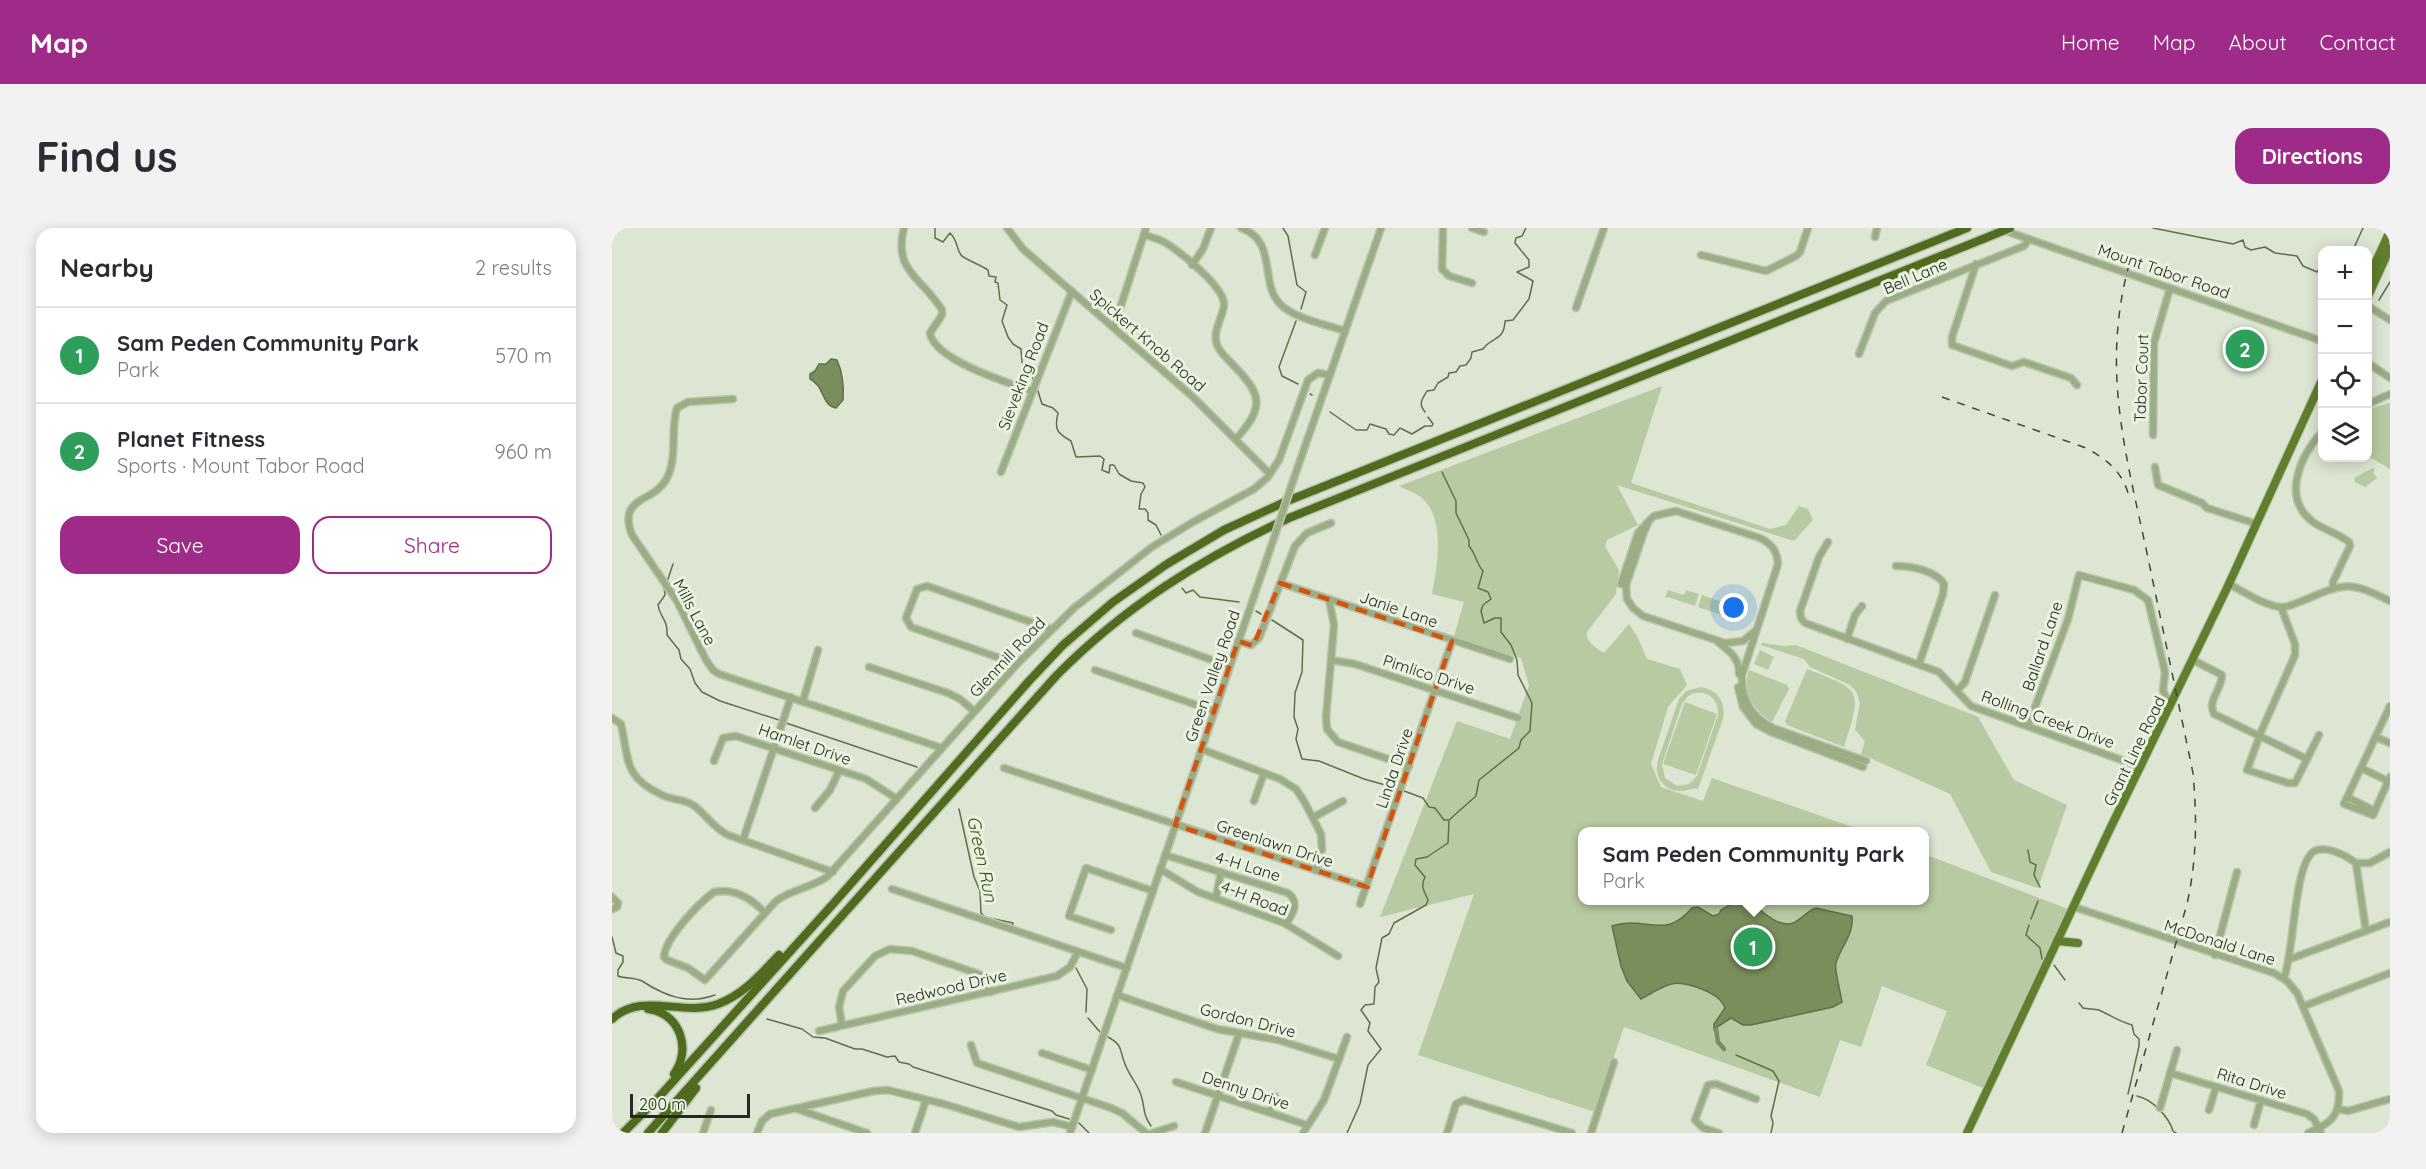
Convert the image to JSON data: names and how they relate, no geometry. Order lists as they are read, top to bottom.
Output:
{
  "streets": {
    "main road": ["Grant Line Road"],
    "street": [
      "Mount Tabor Road",
      "Bell Lane",
      "Spickert Knob Road",
      "Sieveking Road",
      "Tabor Court",
      "Janie Lane",
      "Mills Lane",
      "Ballard Lane",
      "Glenmill Road",
      "Pimlico Drive",
      "Green Valley Road",
      "Rolling Creek Drive",
      "Hamlet Drive",
      "Linda Drive",
      "Greenlawn Drive",
      "4-H Lane",
      "4-H Road",
      "McDonald Lane",
      "Redwood Drive",
      "Gordon Drive",
      "Rita Drive",
      "Denny Drive"
    ]
  },
  "crossings": [
    ["Mount Tabor Road", "Bell Lane"],
    ["Mount Tabor Road", "Tabor Court"],
    ["Spickert Knob Road", "Sieveking Road"],
    ["Spickert Knob Road", "Glenmill Road"],
    ["Janie Lane", "Linda Drive"],
    ["Mills Lane", "Glenmill Road"],
    ["Ballard Lane", "Rolling Creek Drive"],
    ["Ballard Lane", "Grant Line Road"],
    ["Glenmill Road", "Green Valley Road"],
    ["Glenmill Road", "Hamlet Drive"],
    ["Pimlico Drive", "Linda Drive"],
    ["Green Valley Road", "Greenlawn Drive"],
    ["Green Valley Road", "4-H Lane"],
    ["Green Valley Road", "4-H Road"],
    ["Green Valley Road", "Gordon Drive"],
    ["Rolling Creek Drive", "Grant Line Road"],
    ["Grant Line Road", "McDonald Lane"],
    ["Linda Drive", "Greenlawn Drive"],
    ["4-H Lane", "4-H Road"]
  ],
  "water": ["Green Run"],
  "scale_bar": "200 m",
  "page": {
    "header": "Map",
    "nav": [
      "Home",
      "Map",
      "About",
      "Contact"
    ],
    "buttons": [
      "Directions",
      ["Save", "Share"]
    ],
    "title": "Find us",
    "heading": ["Nearby", "2 results"],
    "map_buttons": ["+", "−"],
    "list": [
      {
        "mark": "1",
        "name": "Sam Peden Community Park",
        "note": "Park",
        "value": "570 m"
      },
      {
        "mark": "2",
        "name": "Planet Fitness",
        "note": "Sports · Mount Tabor Road",
        "value": "960 m"
      }
    ],
    "pins": ["2", "1"],
    "popup": ["Sam Peden Community Park", "Park"],
    "scale": "200 m"
  }
}
